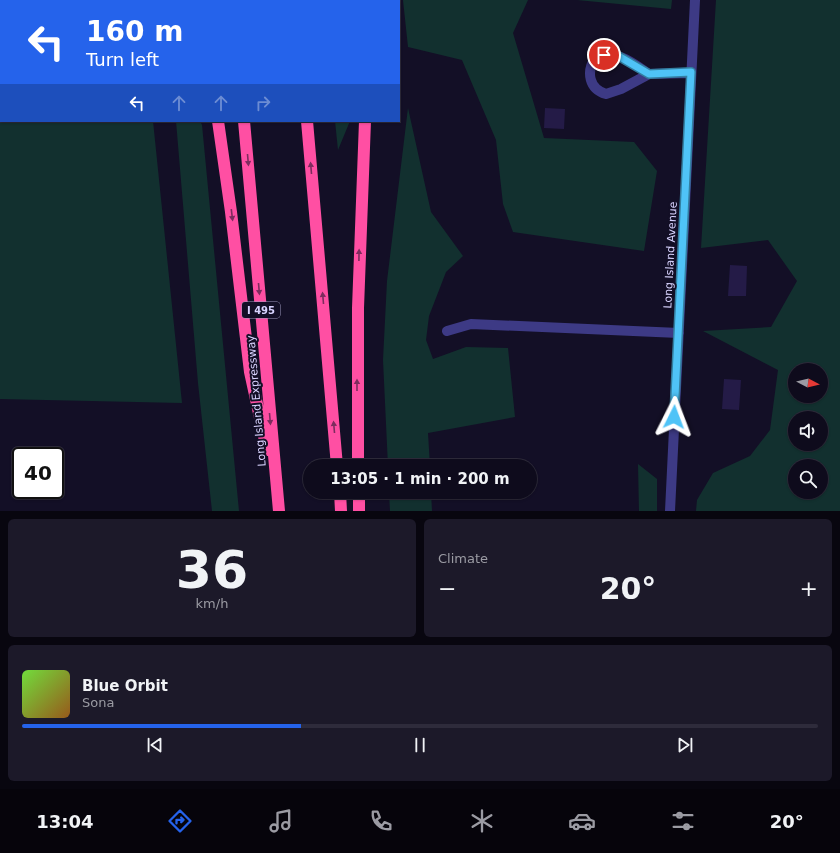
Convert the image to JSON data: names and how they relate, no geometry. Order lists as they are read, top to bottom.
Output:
{
  "streets": {
    "highway": ["I 495", "Long Island Expressway"],
    "street": ["Long Island Avenue"]
  },
  "north": "right",
  "page": {
    "turn": ["160 m", "Turn left"],
    "limit": "40",
    "trip": "13:05 · 1 min · 200 m",
    "tile": [
      ["36", "km/h"],
      "Climate"
    ],
    "heat": ["−", "20°", "+"],
    "song": ["Blue Orbit", "Sona"],
    "tabs": ["13:04", "20°"]
  }
}
